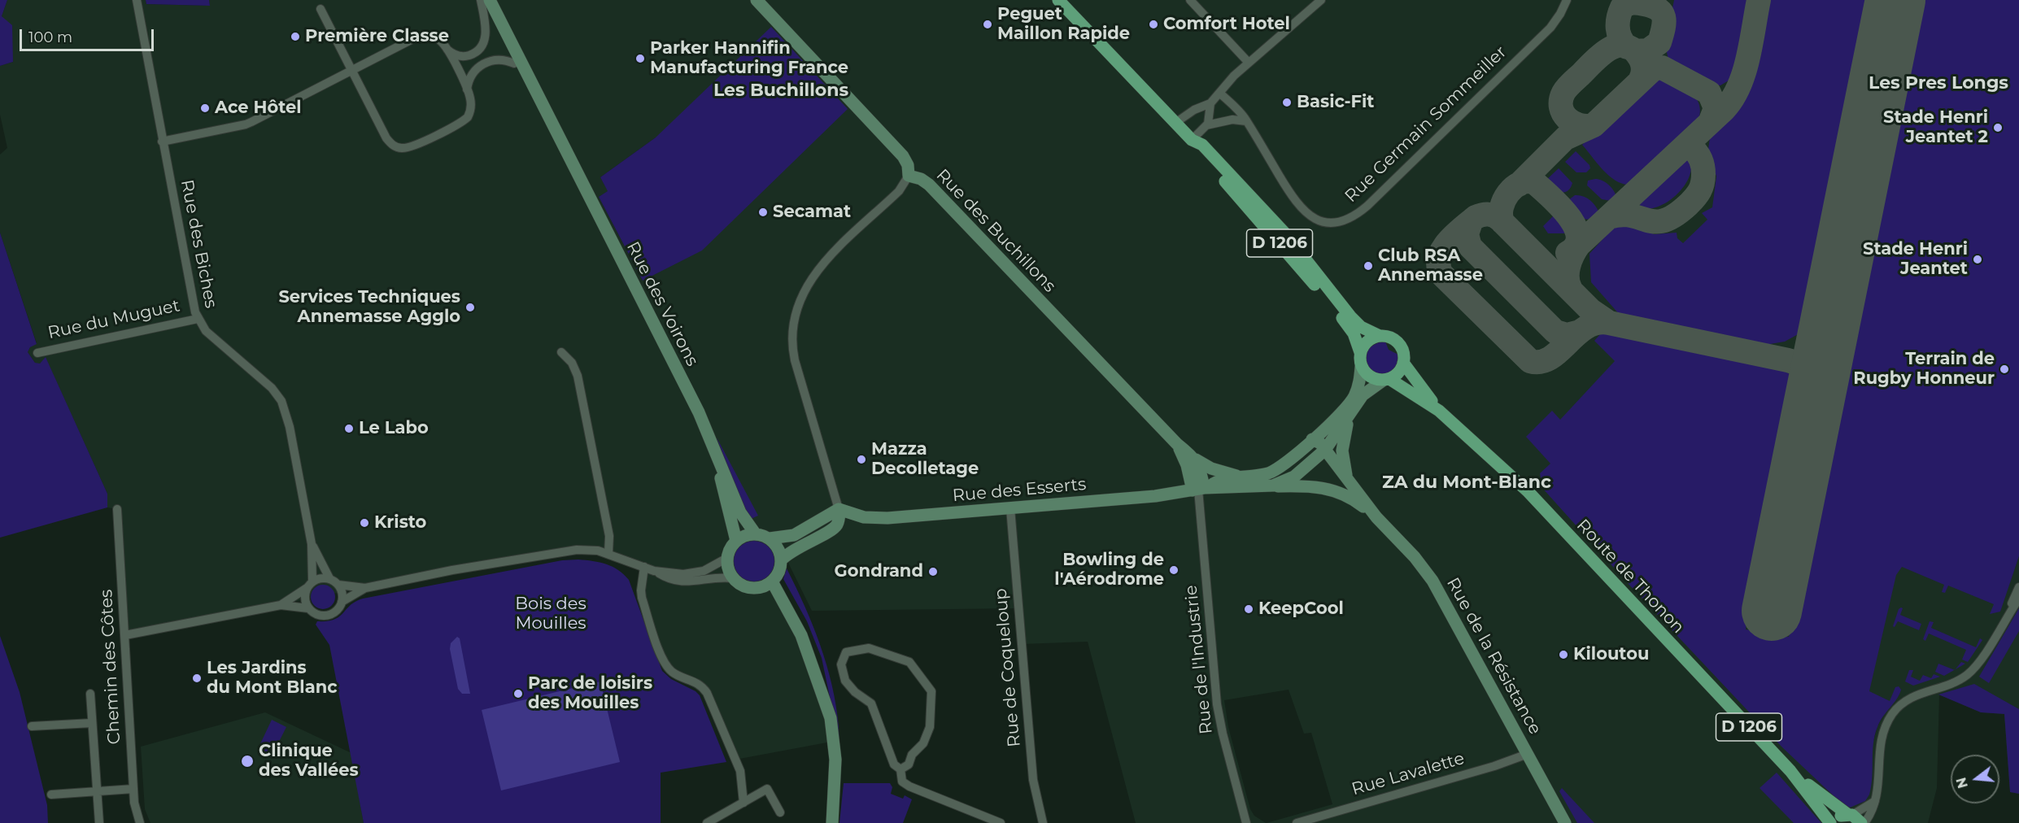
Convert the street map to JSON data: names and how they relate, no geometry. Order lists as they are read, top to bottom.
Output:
{
  "streets": {
    "main road": ["D 1206", "Route de Thonon"],
    "street": [
      "Rue Germain Sommeiller",
      "Rue des Buchillons",
      "Rue des Biches",
      "Rue des Voirons",
      "Rue du Muguet",
      "Rue des Esserts",
      "Rue de la Résistance",
      "Rue de l'Industrie",
      "Chemin des Côtes",
      "Rue de Coqueloup",
      "Rue Lavalette"
    ]
  },
  "crossings": [
    ["Rue des Buchillons", "Rue des Esserts"],
    ["Rue des Buchillons", "Rue de l'Industrie"],
    ["D 1206", "Rue des Esserts"],
    ["D 1206", "Route de Thonon"],
    ["Rue des Biches", "Rue du Muguet"],
    ["Rue des Esserts", "Route de Thonon"],
    ["Rue des Esserts", "Rue de la Résistance"],
    ["Rue des Esserts", "Rue de l'Industrie"],
    ["Rue des Esserts", "Rue de Coqueloup"],
    ["Rue de la Résistance", "Rue Lavalette"]
  ],
  "districts": ["Les Pres Longs", "Les Buchillons", "ZA du Mont-Blanc"],
  "parks": ["Bois des Mouilles"],
  "places": [
    "Peguet Maillon Rapide",
    "Comfort Hotel",
    "Première Classe",
    "Parker Hannifin Manufacturing France",
    "Basic-Fit",
    "Ace Hôtel",
    "Stade Henri Jeantet 2",
    "Secamat",
    "Stade Henri Jeantet",
    "Club RSA Annemasse",
    "Services Techniques Annemasse Agglo",
    "Terrain de Rugby Honneur",
    "Le Labo",
    "Mazza Decolletage",
    "Kristo",
    "Bowling de l'Aérodrome",
    "Gondrand",
    "KeepCool",
    "Kiloutou",
    "Les Jardins du Mont Blanc",
    "Parc de loisirs des Mouilles",
    "Clinique des Vallées"
  ],
  "scale_bar": "100 m",
  "north": "left"
}
